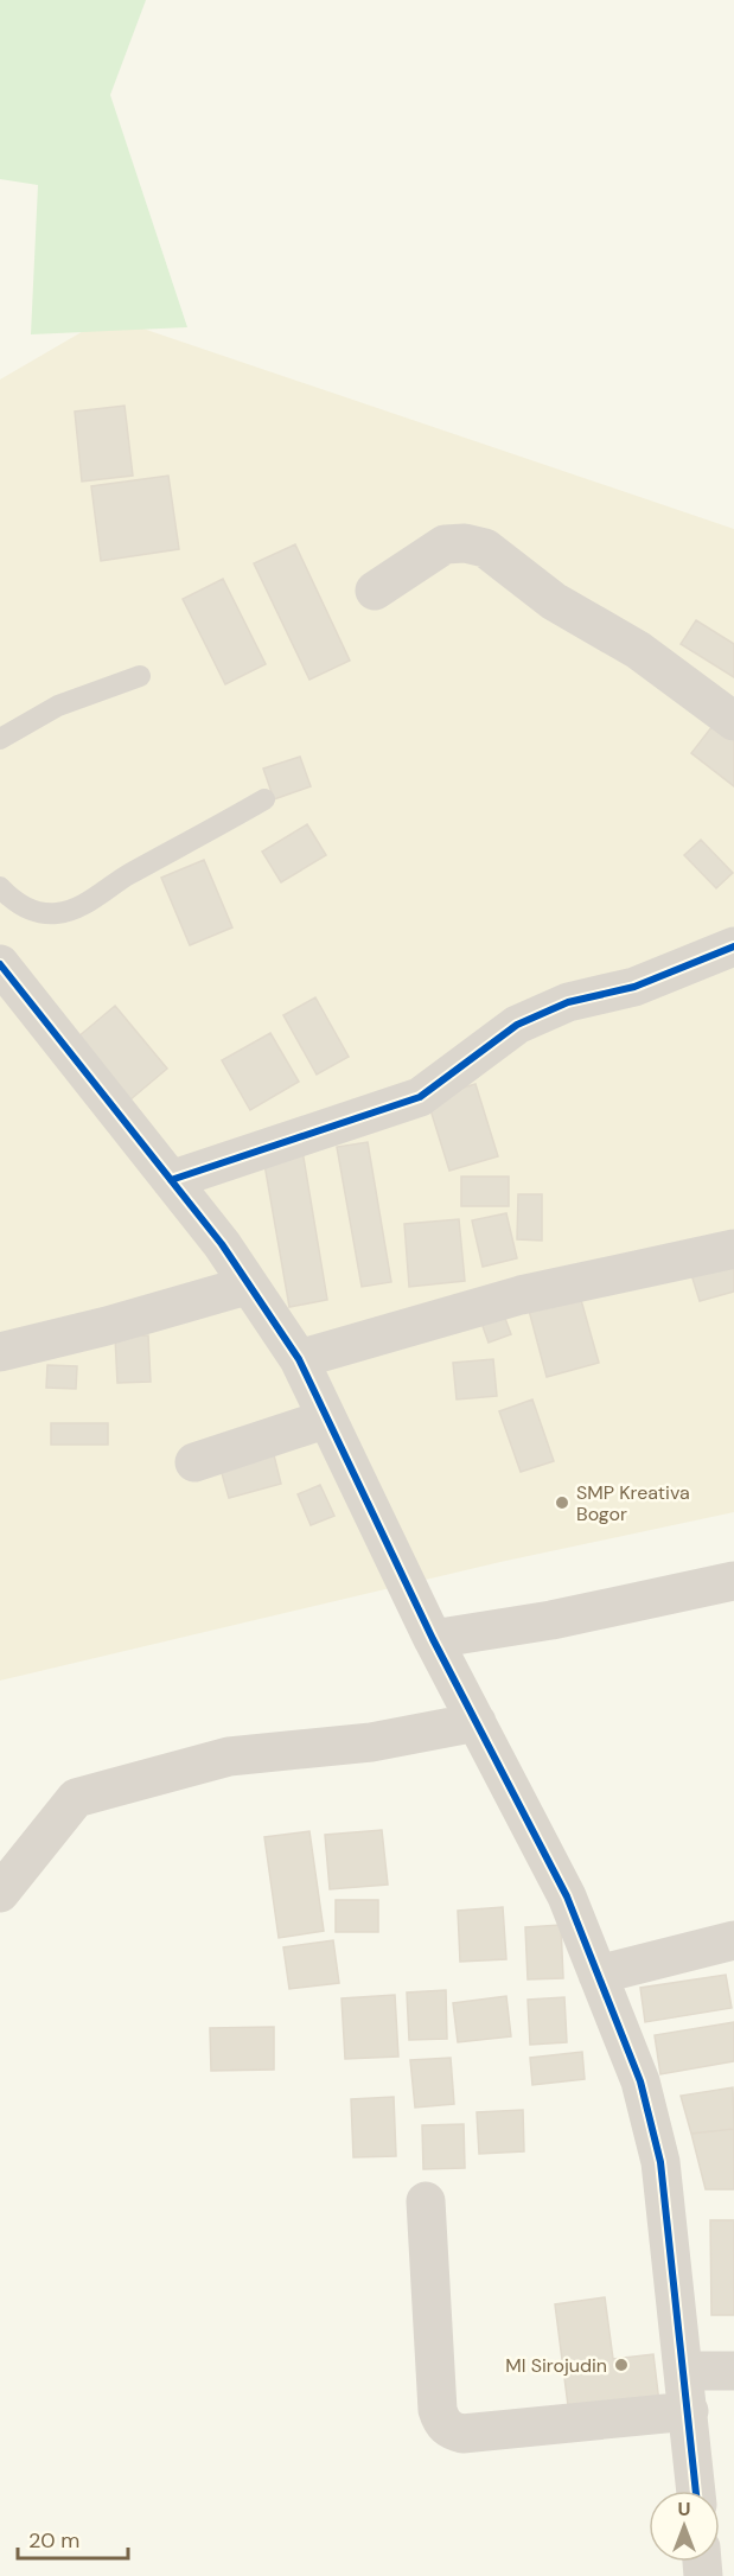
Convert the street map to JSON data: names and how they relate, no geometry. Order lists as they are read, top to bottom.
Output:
{
  "places": ["SMP Kreativa Bogor", "MI Sirojudin"],
  "scale_bar": "20 m",
  "north": "top"
}
